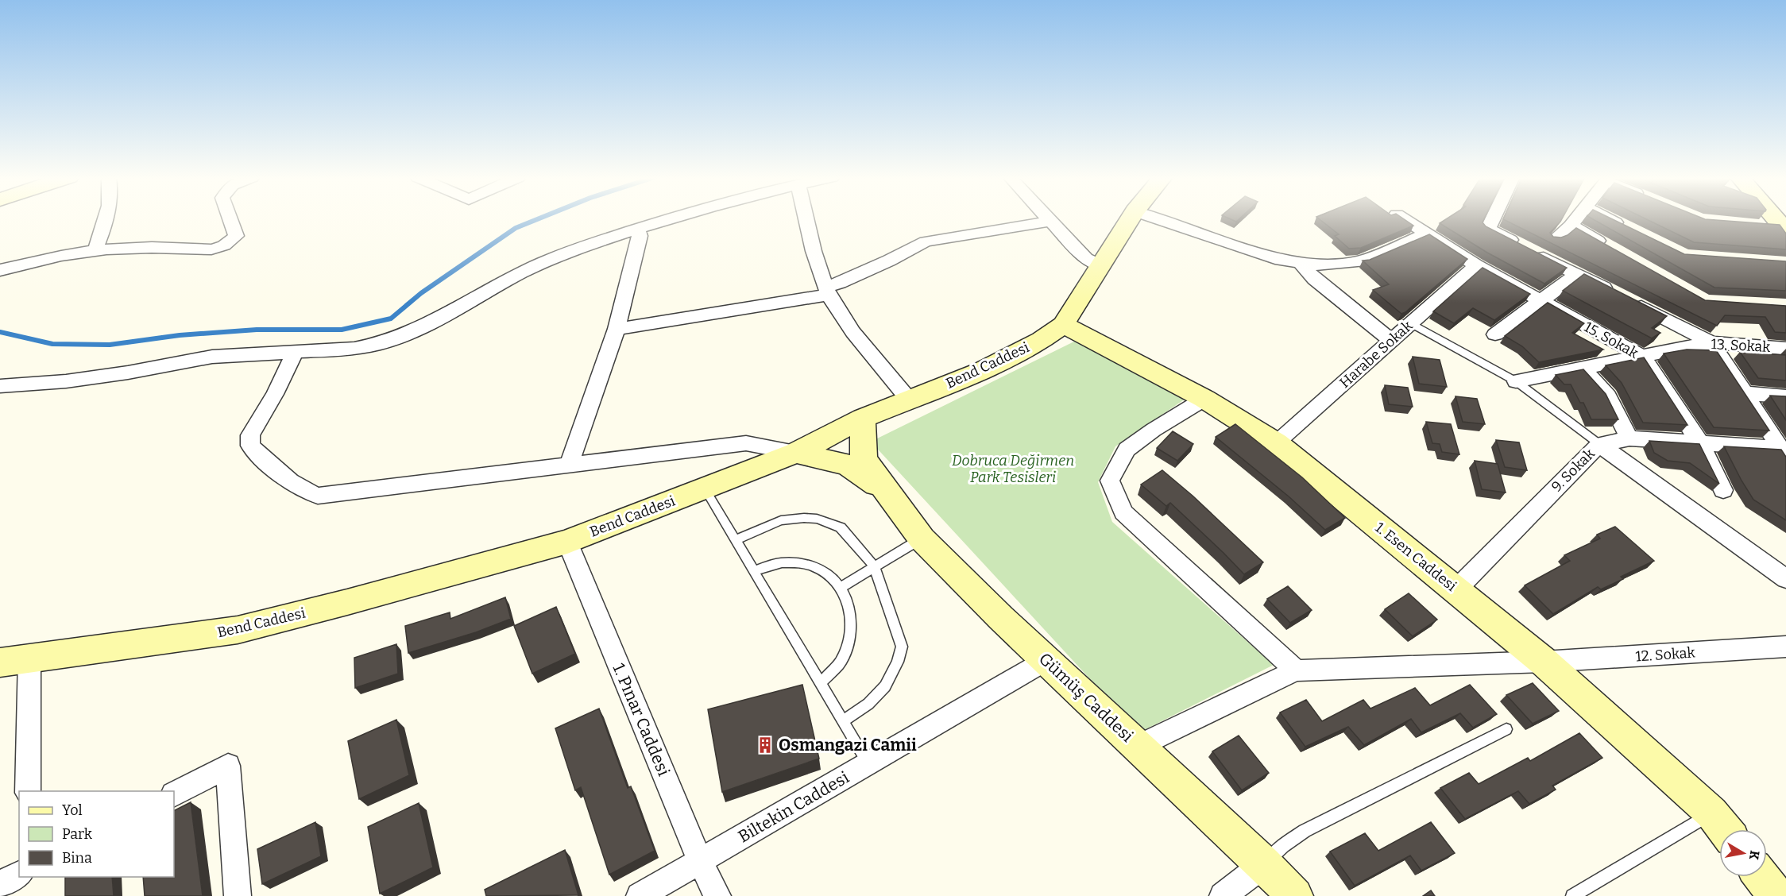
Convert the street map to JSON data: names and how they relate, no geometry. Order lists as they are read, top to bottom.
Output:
{
  "streets": {
    "main road": ["Bend Caddesi", "1. Esen Caddesi", "Gümüş Caddesi"],
    "street": [
      "15. Sokak",
      "13. Sokak",
      "Harabe Sokak",
      "9. Sokak",
      "12. Sokak",
      "1. Pınar Caddesi",
      "Biltekin Caddesi"
    ]
  },
  "crossings": [
    ["15. Sokak", "13. Sokak"],
    ["15. Sokak", "Harabe Sokak"],
    ["15. Sokak", "9. Sokak"],
    ["Harabe Sokak", "1. Esen Caddesi"],
    ["Bend Caddesi", "1. Esen Caddesi"],
    ["Bend Caddesi", "1. Pınar Caddesi"],
    ["9. Sokak", "1. Esen Caddesi"],
    ["1. Esen Caddesi", "12. Sokak"],
    ["Gümüş Caddesi", "Biltekin Caddesi"],
    ["1. Pınar Caddesi", "Biltekin Caddesi"]
  ],
  "parks": ["Dobruca Değirmen Park Tesisleri"],
  "places": {
    "building": ["Osmangazi Camii"]
  },
  "legend": ["Yol", "Park", "Bina"],
  "north": "right"
}
